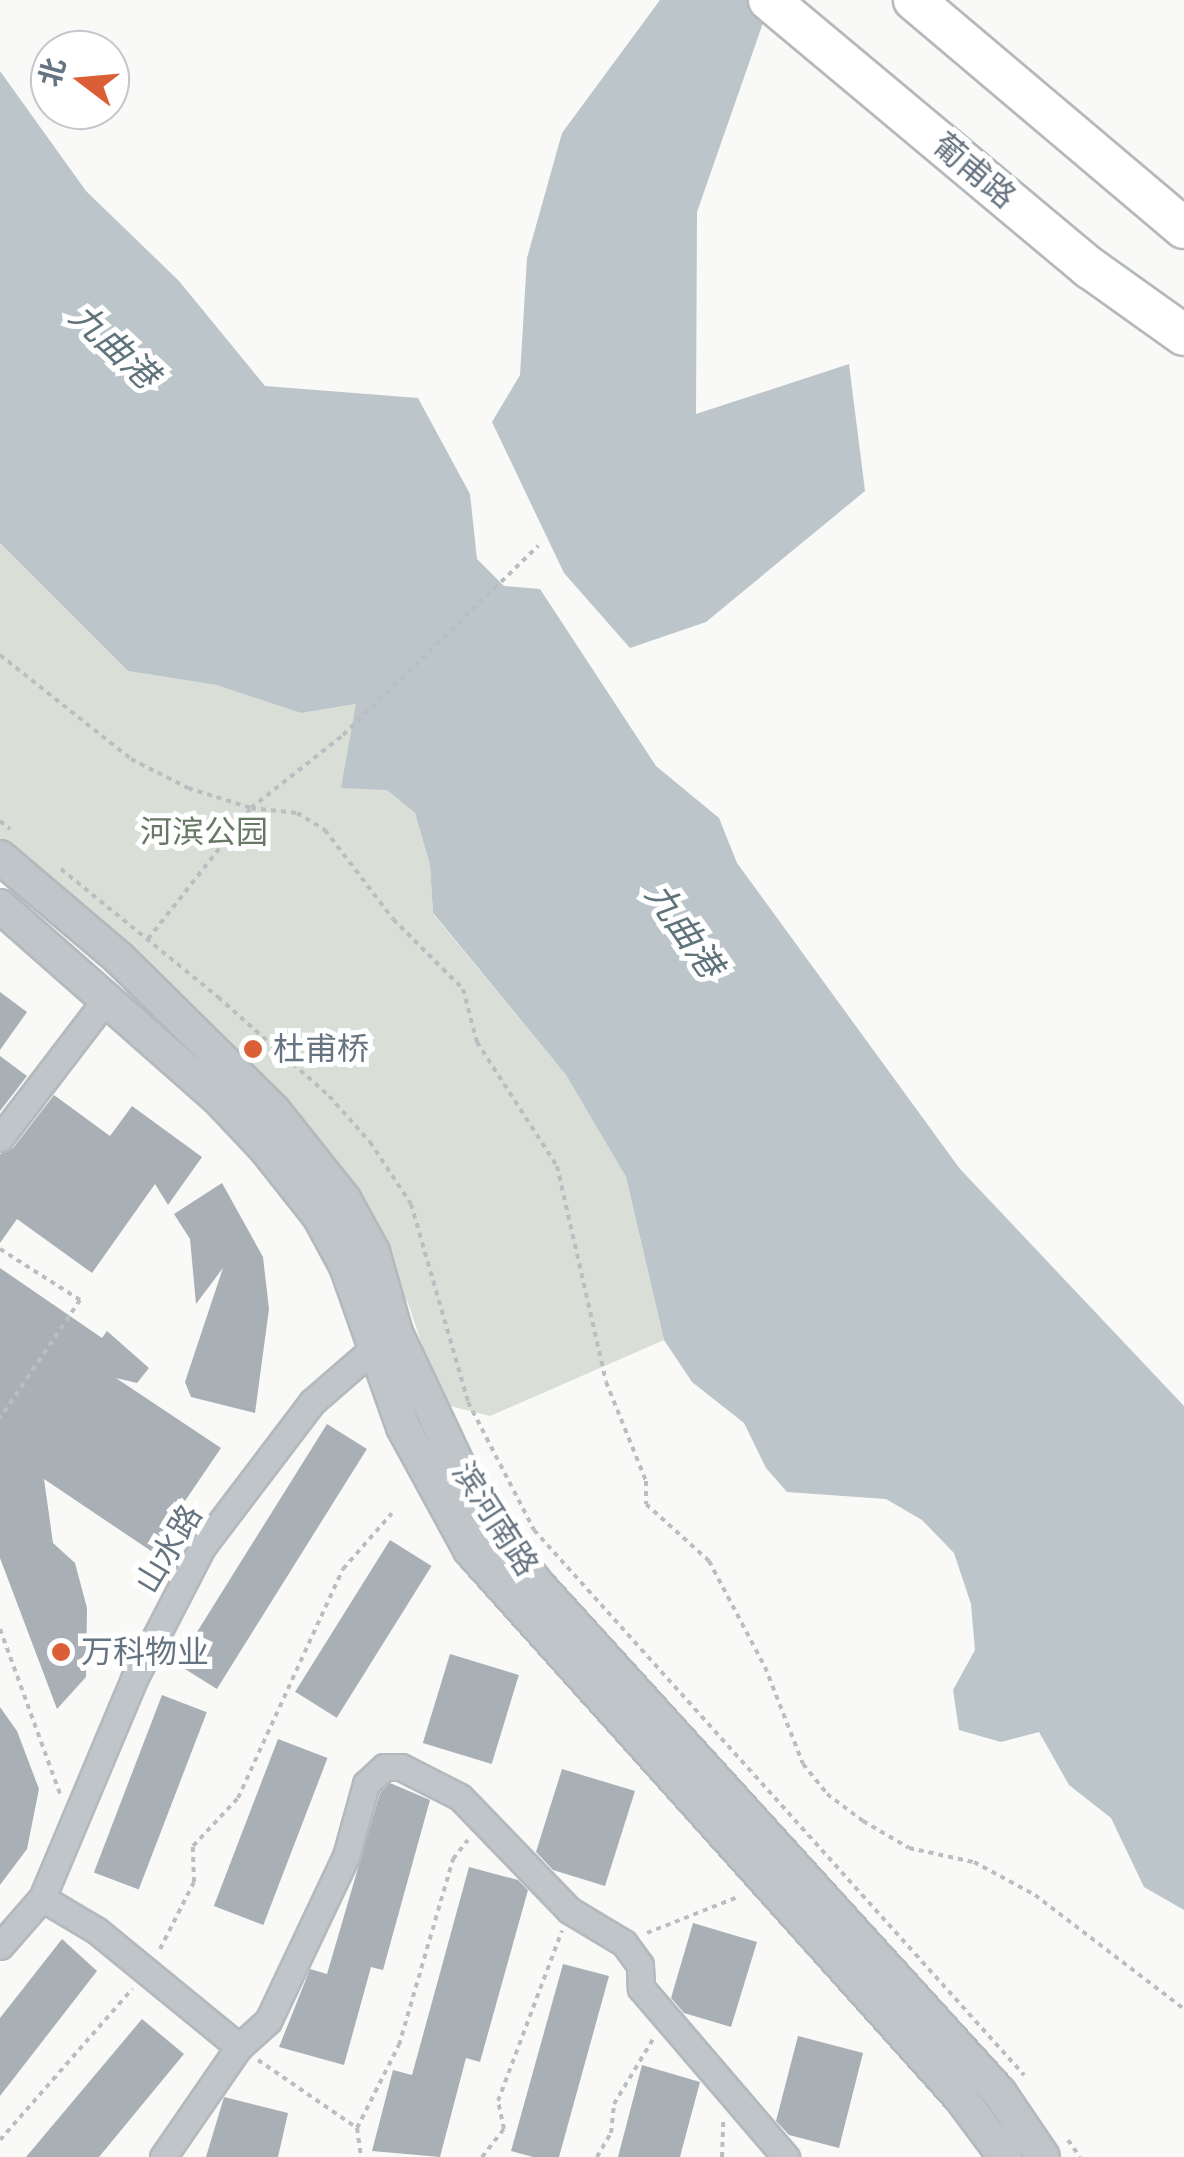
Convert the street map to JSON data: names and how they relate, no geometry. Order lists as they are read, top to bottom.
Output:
{
  "streets": {
    "main road": ["葡甫路"],
    "street": ["滨河南路", "山水路"]
  },
  "crossings": [
    ["滨河南路", "山水路"]
  ],
  "water": ["九曲港"],
  "parks": ["河滨公园"],
  "places": ["杜甫桥", "万科物业"],
  "north": "left"
}
